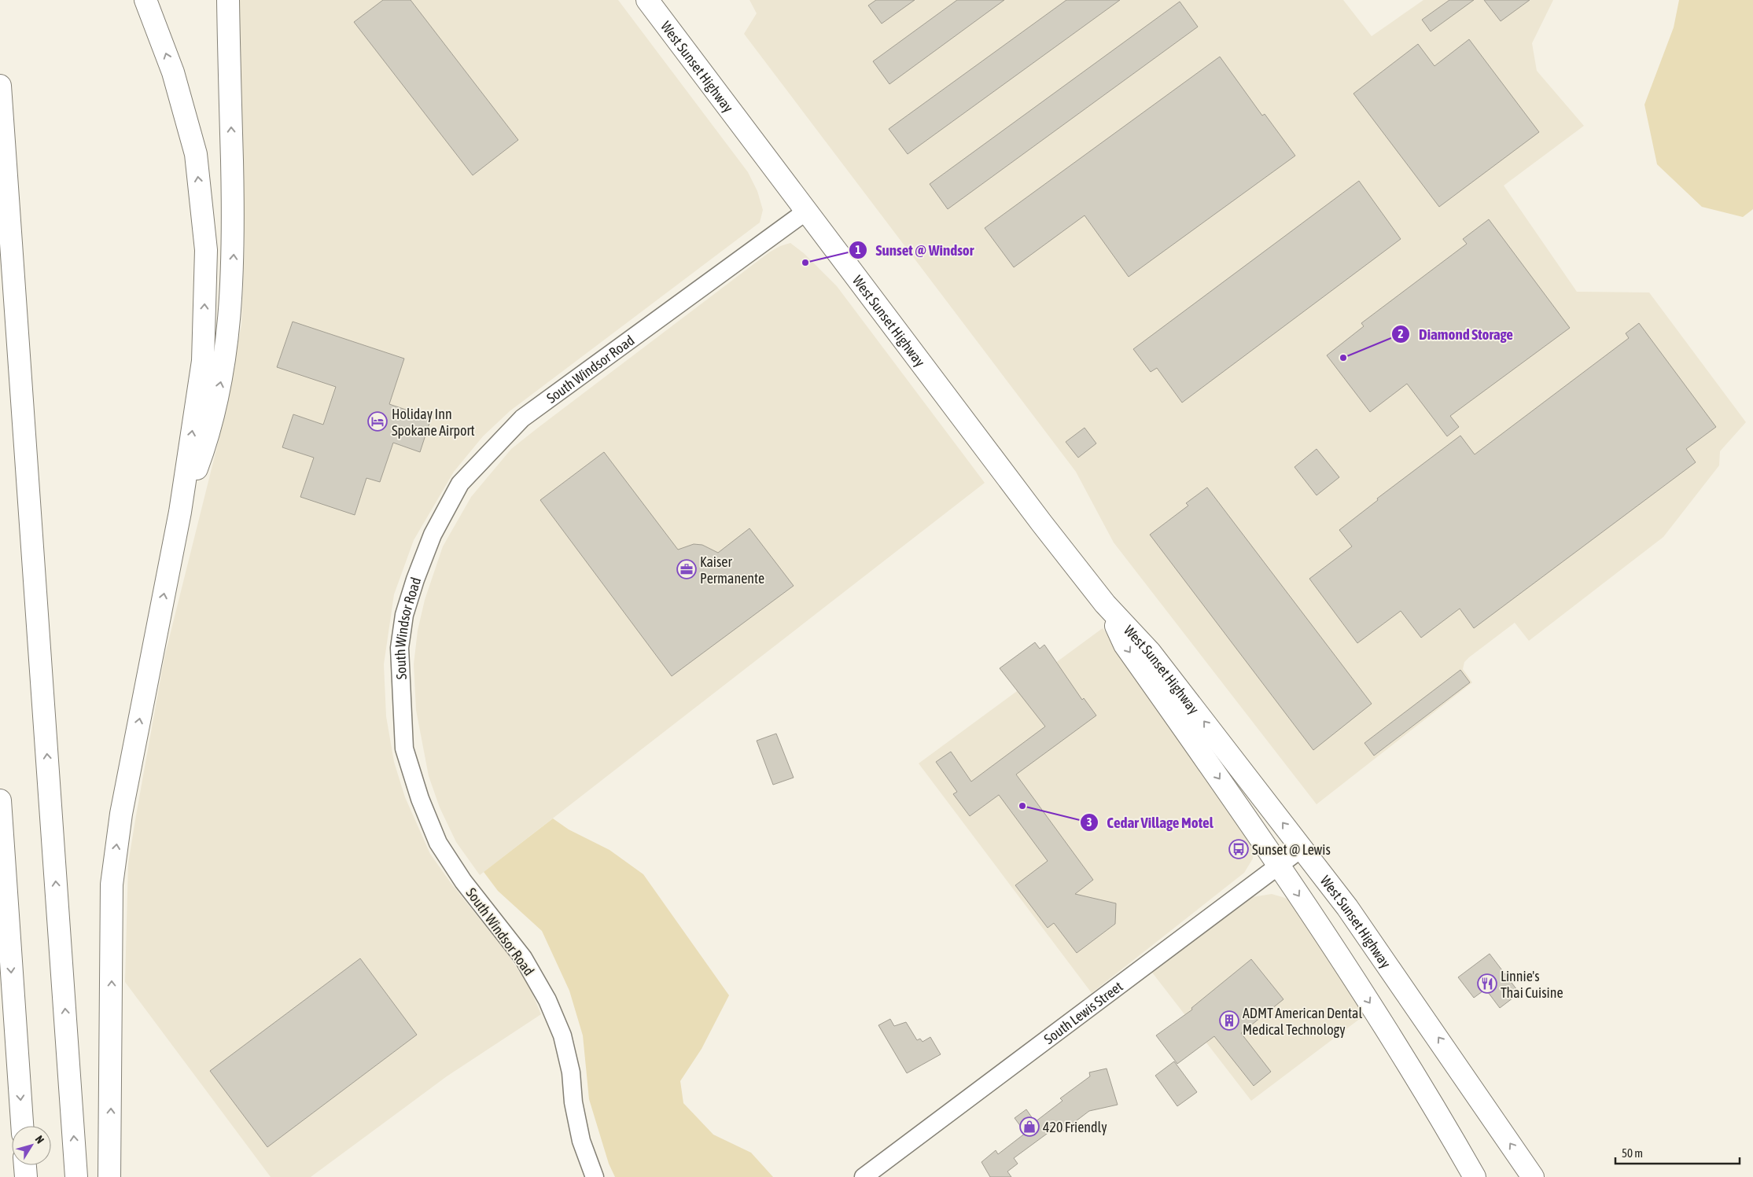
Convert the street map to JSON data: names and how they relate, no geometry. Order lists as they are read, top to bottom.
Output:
{
  "streets": {
    "main road": ["West Sunset Highway"],
    "street": ["South Windsor Road", "South Lewis Street"]
  },
  "crossings": [
    ["West Sunset Highway", "South Windsor Road"],
    ["West Sunset Highway", "South Lewis Street"]
  ],
  "places": {
    "other": ["Sunset @ Windsor", "Diamond Storage", "Cedar Village Motel"],
    "hotel": ["Holiday Inn Spokane Airport"],
    "office": ["Kaiser Permanente"],
    "bus stop": ["Sunset @ Lewis"],
    "restaurant": ["Linnie's Thai Cuisine"],
    "building": ["ADMT American Dental Medical Technology"],
    "shop": ["420 Friendly"]
  },
  "scale_bar": "50 m",
  "north": "top right"
}
